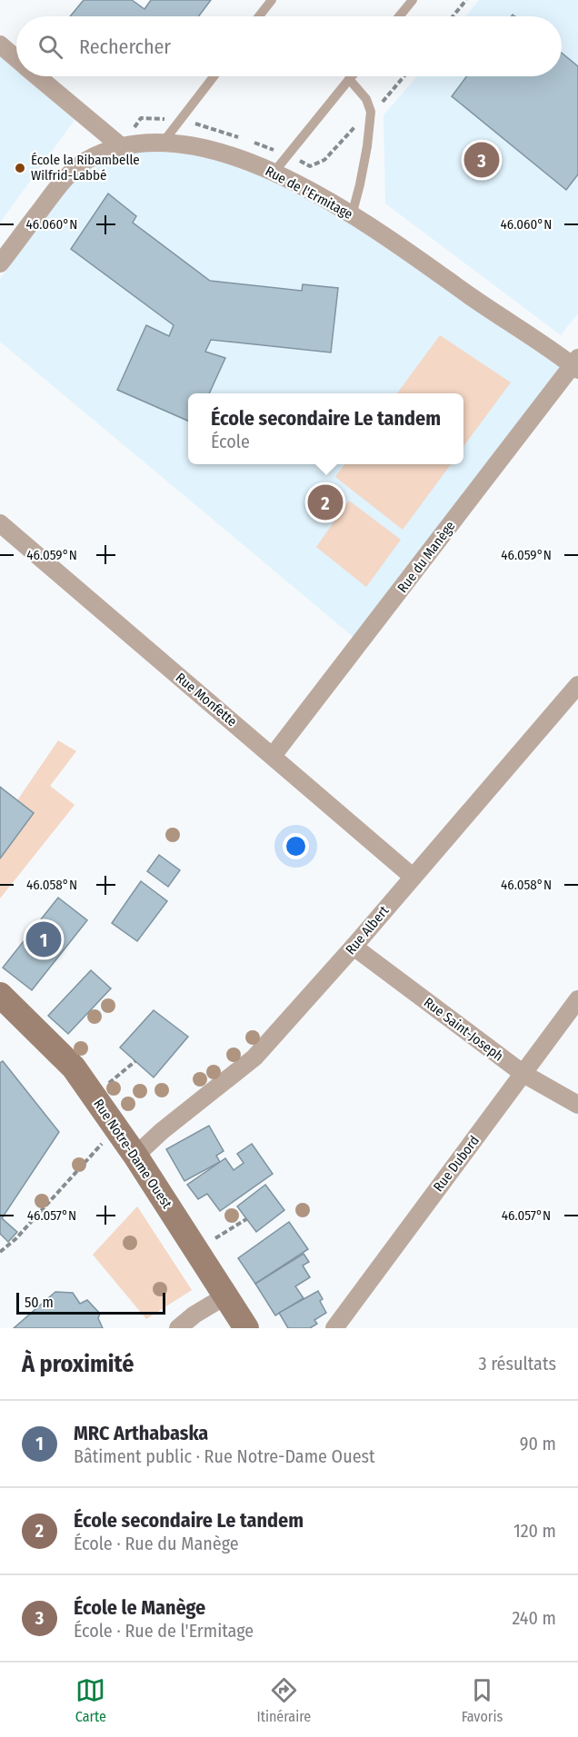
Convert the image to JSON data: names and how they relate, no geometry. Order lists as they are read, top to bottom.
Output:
{
  "streets": {
    "street": [
      "Rue de l'Ermitage",
      "Rue du Manège",
      "Rue Monfette",
      "Rue Albert",
      "Rue Saint-Joseph",
      "Rue Notre-Dame Ouest",
      "Rue Dubord"
    ]
  },
  "crossings": [
    ["Rue de l'Ermitage", "Rue du Manège"],
    ["Rue du Manège", "Rue Monfette"],
    ["Rue Monfette", "Rue Albert"],
    ["Rue Albert", "Rue Saint-Joseph"],
    ["Rue Albert", "Rue Notre-Dame Ouest"],
    ["Rue Saint-Joseph", "Rue Dubord"]
  ],
  "places": ["École la Ribambelle Wilfrid-Labbé"],
  "scale_bar": "50 m",
  "page": {
    "search": "Rechercher",
    "pins": ["3", "2", "1"],
    "popup": ["École secondaire Le tandem", "École"],
    "scale": "50 m",
    "heading": ["À proximité", "3 résultats"],
    "list": [
      {
        "mark": "1",
        "name": "MRC Arthabaska",
        "note": "Bâtiment public · Rue Notre-Dame Ouest",
        "value": "90 m"
      },
      {
        "mark": "2",
        "name": "École secondaire Le tandem",
        "note": "École · Rue du Manège",
        "value": "120 m"
      },
      {
        "mark": "3",
        "name": "École le Manège",
        "note": "École · Rue de l'Ermitage",
        "value": "240 m"
      }
    ],
    "nav": ["Carte", "Itinéraire", "Favoris"]
  },
  "coordinates": [
    "46.060°N",
    "46.059°N",
    "46.058°N",
    "46.057°N"
  ]
}
